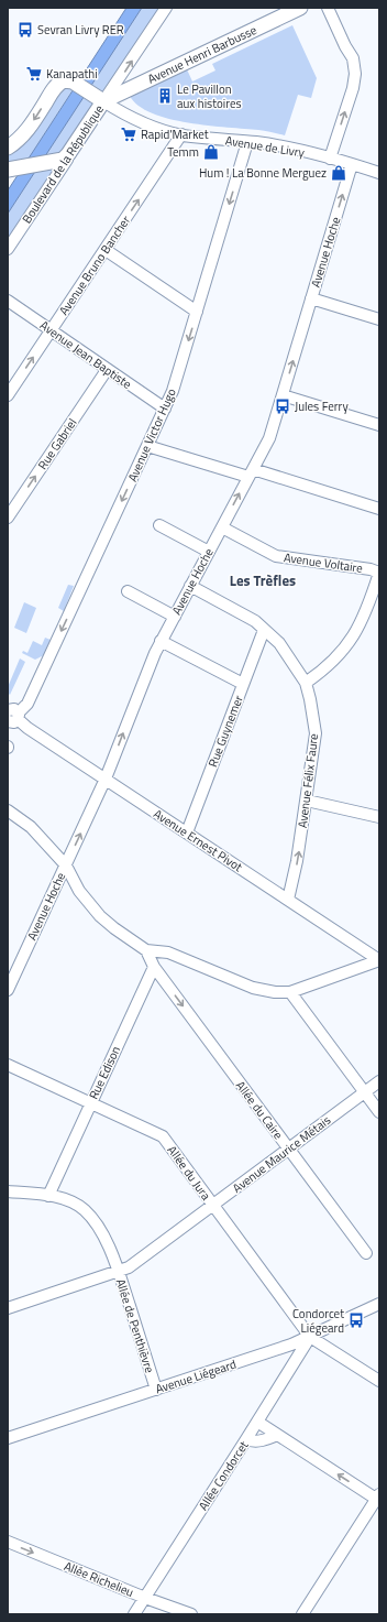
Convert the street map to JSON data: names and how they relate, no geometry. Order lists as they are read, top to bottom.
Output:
{
  "streets": {
    "main road": ["Avenue Henri Barbusse", "Boulevard de la République"],
    "street": [
      "Avenue de Livry",
      "Avenue Hoche",
      "Avenue Bruno Bancher",
      "Avenue Jean Baptiste",
      "Avenue Victor Hugo",
      "Rue Gabriel",
      "Avenue Voltaire",
      "Rue Guynemer",
      "Avenue Félix Faure",
      "Avenue Ernest Pivot",
      "Rue Edison",
      "Allée du Caire",
      "Avenue Maurice Métais",
      "Allée du Jura",
      "Allée de Penthièvre",
      "Avenue Liégeard",
      "Allée Condorcet",
      "Allée Richelieu"
    ]
  },
  "crossings": [
    ["Avenue Henri Barbusse", "Avenue de Livry"],
    ["Avenue Henri Barbusse", "Boulevard de la République"],
    ["Avenue de Livry", "Boulevard de la République"],
    ["Avenue de Livry", "Avenue Hoche"],
    ["Avenue de Livry", "Avenue Bruno Bancher"],
    ["Avenue de Livry", "Avenue Victor Hugo"],
    ["Avenue Hoche", "Avenue Voltaire"],
    ["Avenue Hoche", "Avenue Félix Faure"],
    ["Avenue Hoche", "Avenue Ernest Pivot"],
    ["Avenue Bruno Bancher", "Avenue Jean Baptiste"],
    ["Avenue Jean Baptiste", "Avenue Victor Hugo"],
    ["Avenue Jean Baptiste", "Rue Gabriel"],
    ["Avenue Victor Hugo", "Avenue Ernest Pivot"],
    ["Rue Guynemer", "Avenue Félix Faure"],
    ["Rue Guynemer", "Avenue Ernest Pivot"],
    ["Avenue Félix Faure", "Avenue Ernest Pivot"],
    ["Rue Edison", "Allée du Caire"],
    ["Rue Edison", "Allée du Jura"],
    ["Allée du Caire", "Avenue Maurice Métais"],
    ["Avenue Maurice Métais", "Allée du Jura"],
    ["Avenue Maurice Métais", "Allée de Penthièvre"],
    ["Allée du Jura", "Avenue Liégeard"],
    ["Allée du Jura", "Allée Condorcet"],
    ["Allée de Penthièvre", "Avenue Liégeard"],
    ["Avenue Liégeard", "Allée Condorcet"],
    ["Allée Condorcet", "Allée Richelieu"]
  ],
  "one_way": [
    "Avenue Hoche",
    "Avenue Bruno Bancher",
    "Avenue Victor Hugo",
    "Rue Gabriel",
    "Allée Richelieu"
  ],
  "districts": ["Les Trèfles"],
  "places": {
    "bus stop": ["Sevran Livry RER", "Jules Ferry", "Condorcet Liégeard"],
    "supermarket": ["Kanapathi", "Rapid'Market"],
    "building": ["Le Pavillon aux histoires"],
    "shop": ["Temm", "Hum ! La Bonne Merguez"]
  }
}
